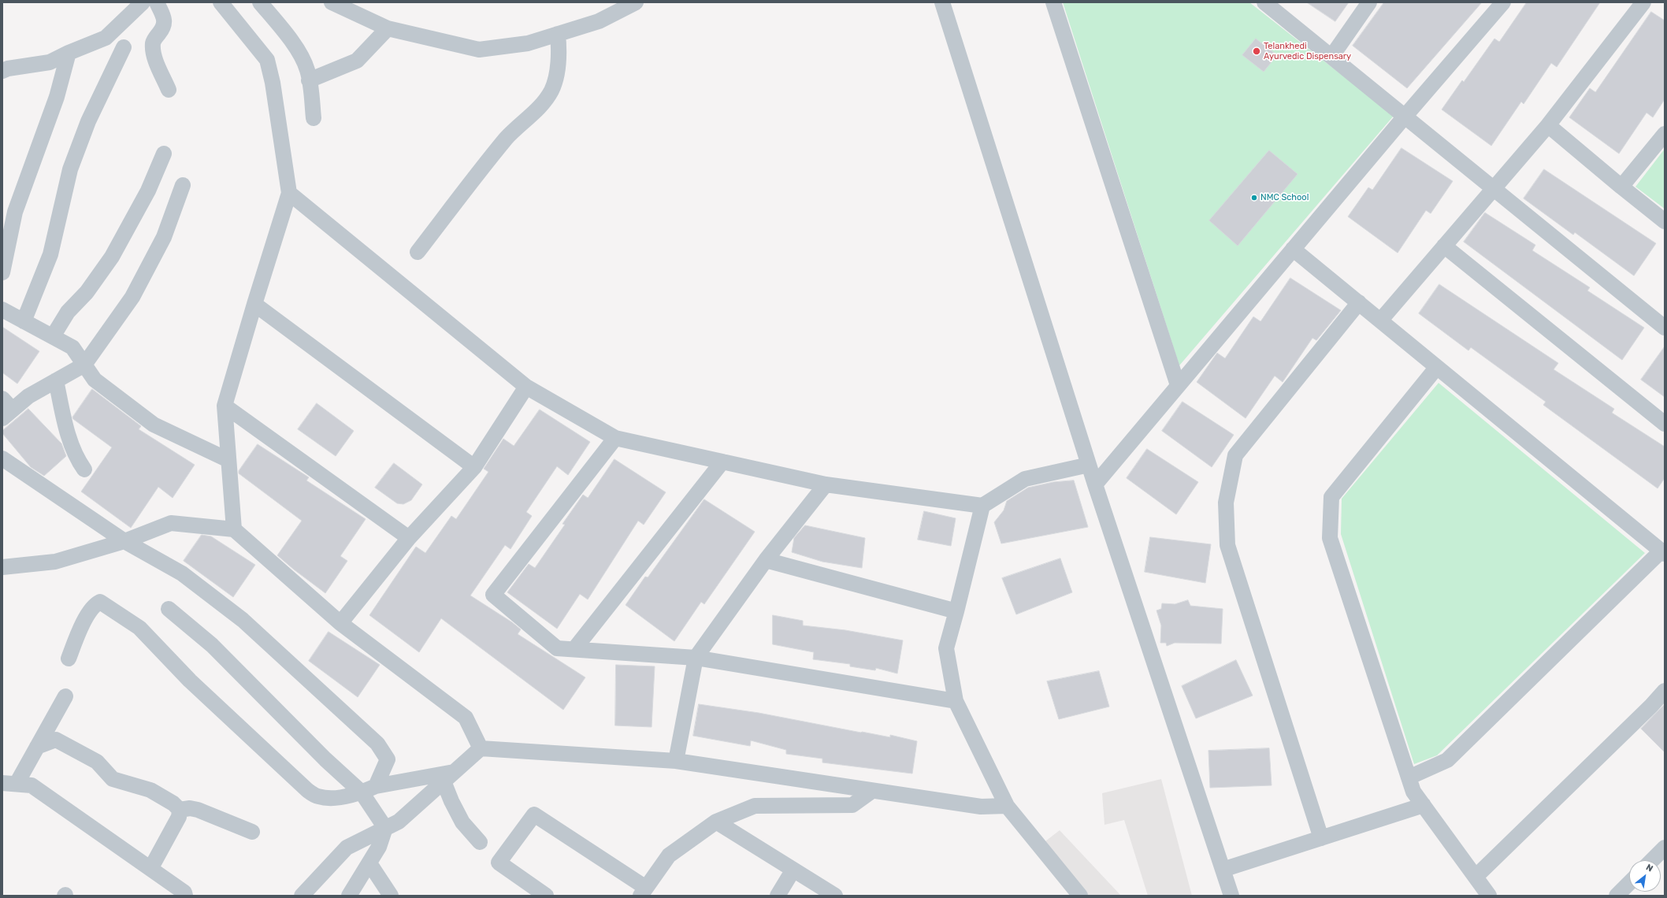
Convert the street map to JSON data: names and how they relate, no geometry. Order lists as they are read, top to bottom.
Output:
{
  "places": ["Telankhedi Ayurvedic Dispensary", "NMC School"],
  "north": "top right"
}
